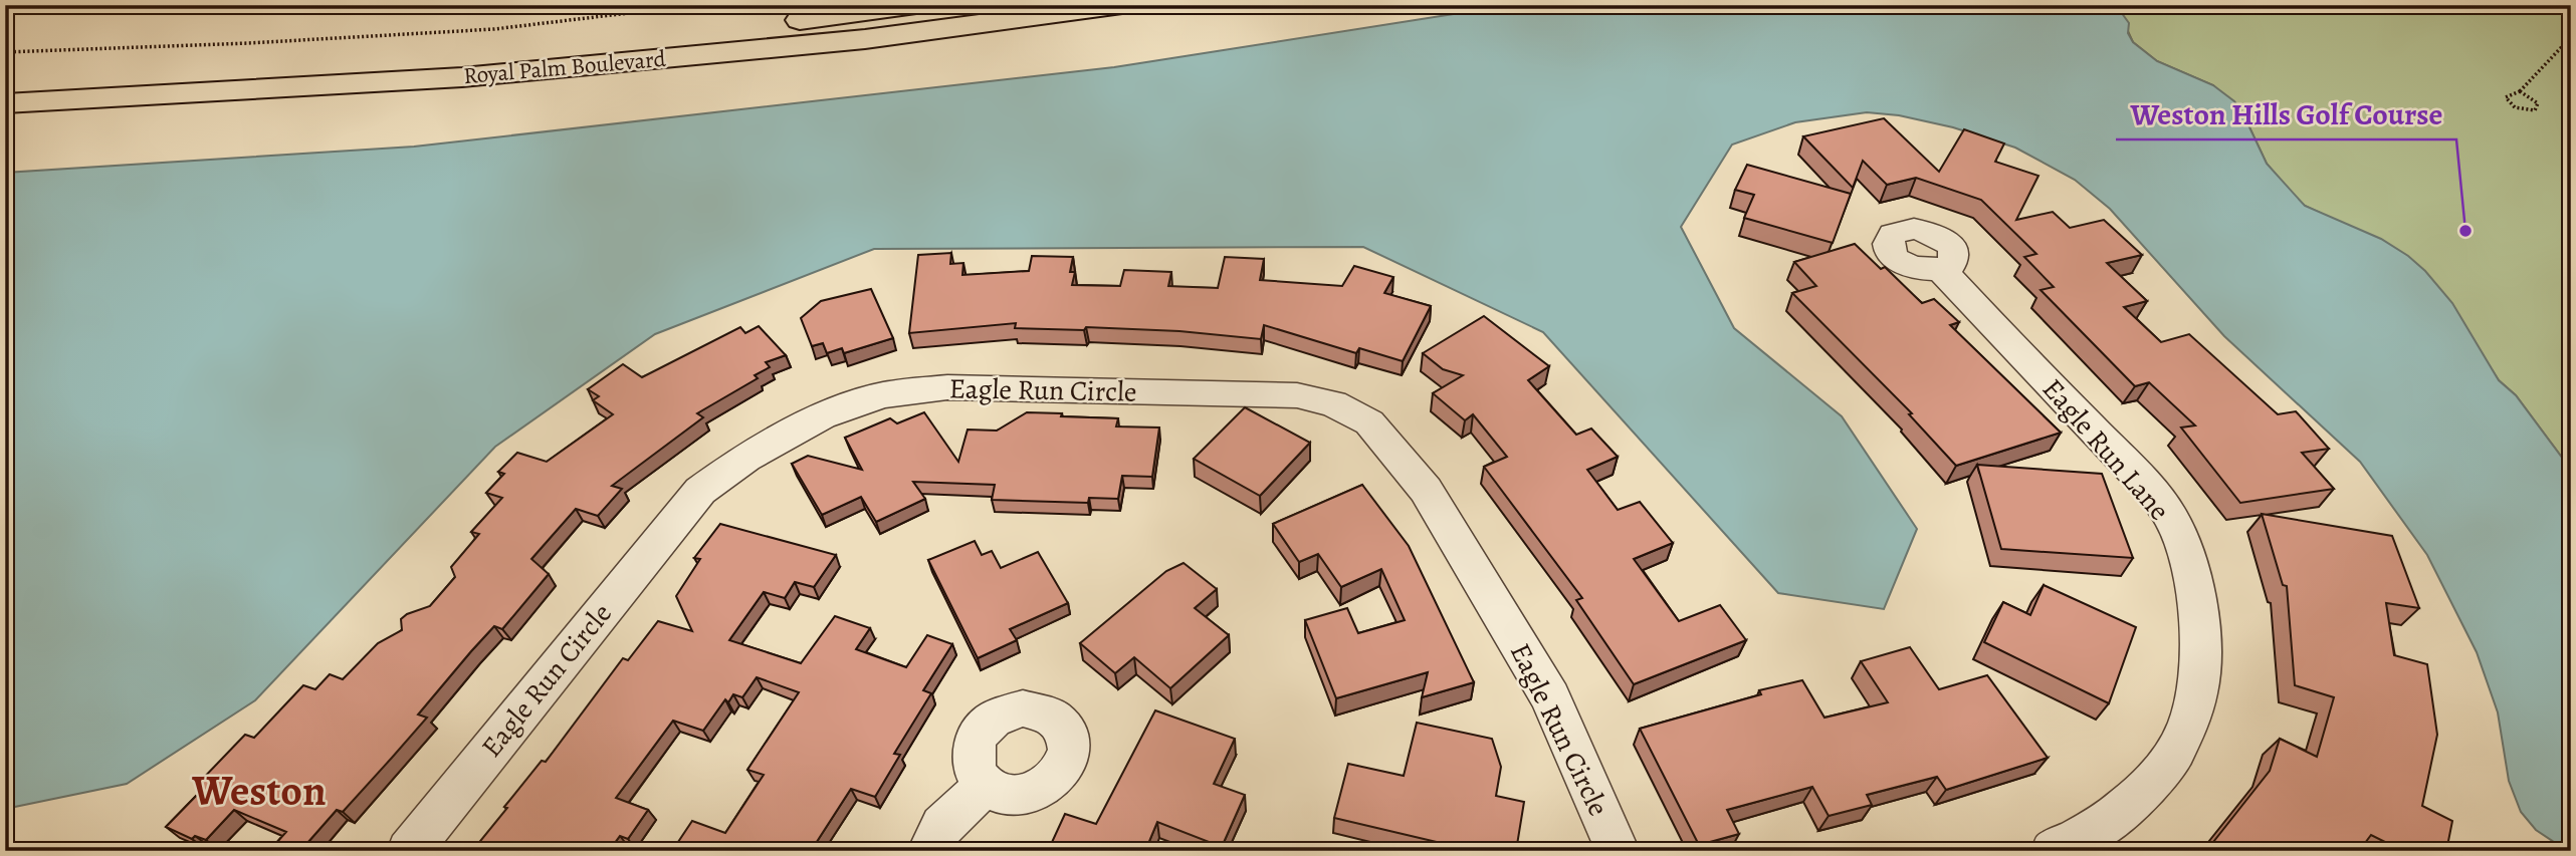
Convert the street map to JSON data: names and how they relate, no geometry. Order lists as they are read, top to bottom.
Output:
{
  "streets": {
    "main road": ["Royal Palm Boulevard"],
    "street": ["Eagle Run Circle", "Eagle Run Lane"]
  },
  "districts": ["Weston"],
  "places": ["Weston Hills Golf Course"]
}
